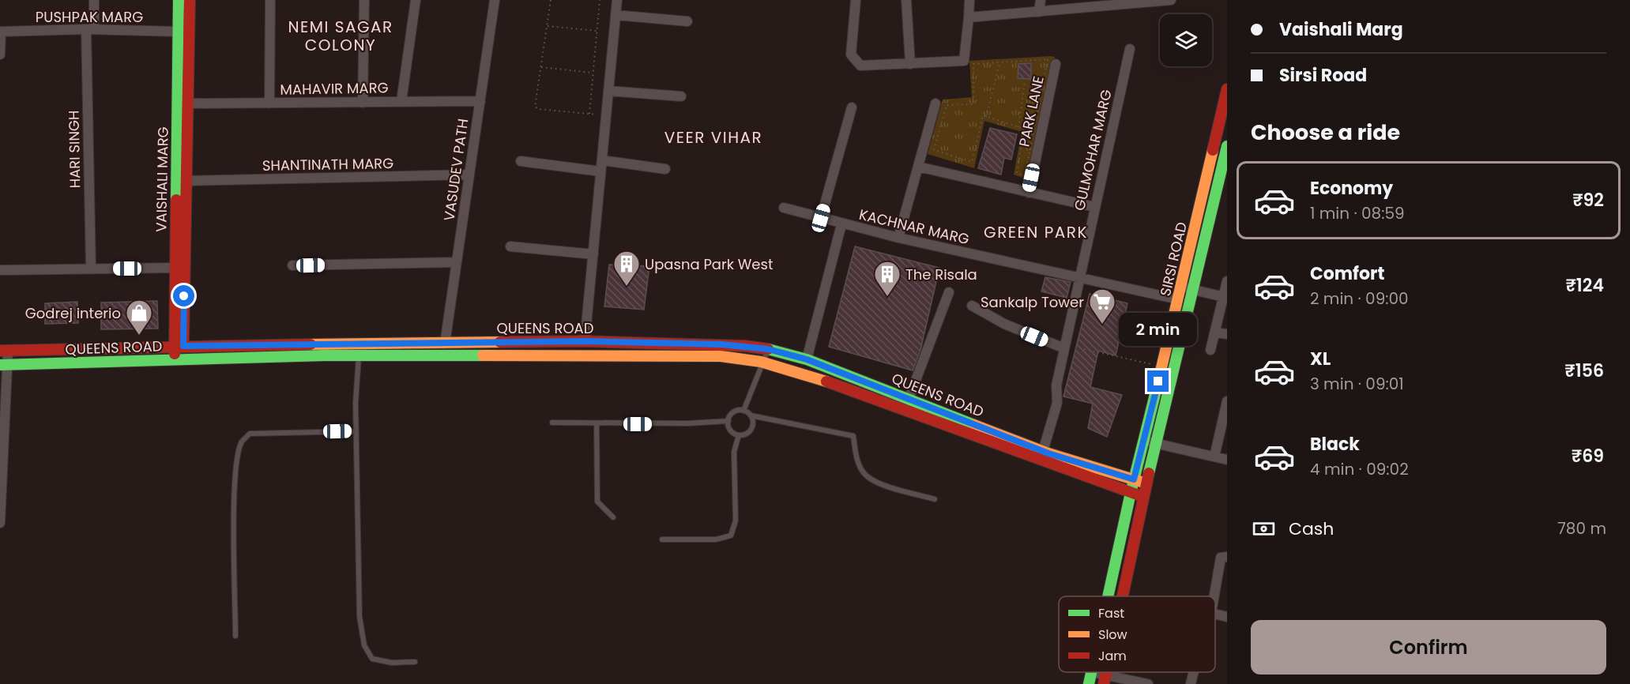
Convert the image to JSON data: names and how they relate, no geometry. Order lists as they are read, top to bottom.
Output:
{
  "streets": {
    "street": [
      "PUSHPAK MARG",
      "MAHAVIR MARG",
      "PARK LANE",
      "HARI SINGH",
      "GULMOHAR MARG",
      "SHANTINATH MARG",
      "VASUDEV PATH",
      "VAISHALI MARG",
      "KACHNAR MARG",
      "SIRSI ROAD",
      "QUEENS ROAD"
    ]
  },
  "crossings": [
    ["PUSHPAK MARG", "HARI SINGH"],
    ["PUSHPAK MARG", "VAISHALI MARG"],
    ["MAHAVIR MARG", "VASUDEV PATH"],
    ["MAHAVIR MARG", "VAISHALI MARG"],
    ["GULMOHAR MARG", "KACHNAR MARG"],
    ["GULMOHAR MARG", "QUEENS ROAD"],
    ["SHANTINATH MARG", "VASUDEV PATH"],
    ["SHANTINATH MARG", "VAISHALI MARG"],
    ["VASUDEV PATH", "QUEENS ROAD"],
    ["VAISHALI MARG", "QUEENS ROAD"],
    ["KACHNAR MARG", "SIRSI ROAD"],
    ["SIRSI ROAD", "QUEENS ROAD"]
  ],
  "districts": ["NEMI SAGAR COLONY", "VEER VIHAR", "GREEN PARK"],
  "places": {
    "building": ["Upasna Park West", "The Risala"],
    "supermarket": ["Sankalp Tower"],
    "shop": ["Godrej interio"]
  },
  "legend": ["Fast", "Slow", "Jam"],
  "page": {
    "banner": ["Vaishali Marg", "Sirsi Road"],
    "heading": "Choose a ride",
    "list": [
      {
        "name": "Economy",
        "note": "1 min · 08:59",
        "value": "₹92"
      },
      {
        "name": "Comfort",
        "note": "2 min · 09:00",
        "value": "₹124"
      },
      {
        "name": "XL",
        "note": "3 min · 09:01",
        "value": "₹156"
      },
      {
        "name": "Black",
        "note": "4 min · 09:02",
        "value": "₹69"
      }
    ],
    "bubble": "2 min",
    "pay": ["Cash", "780 m"],
    "buttons": "Confirm"
  }
}
